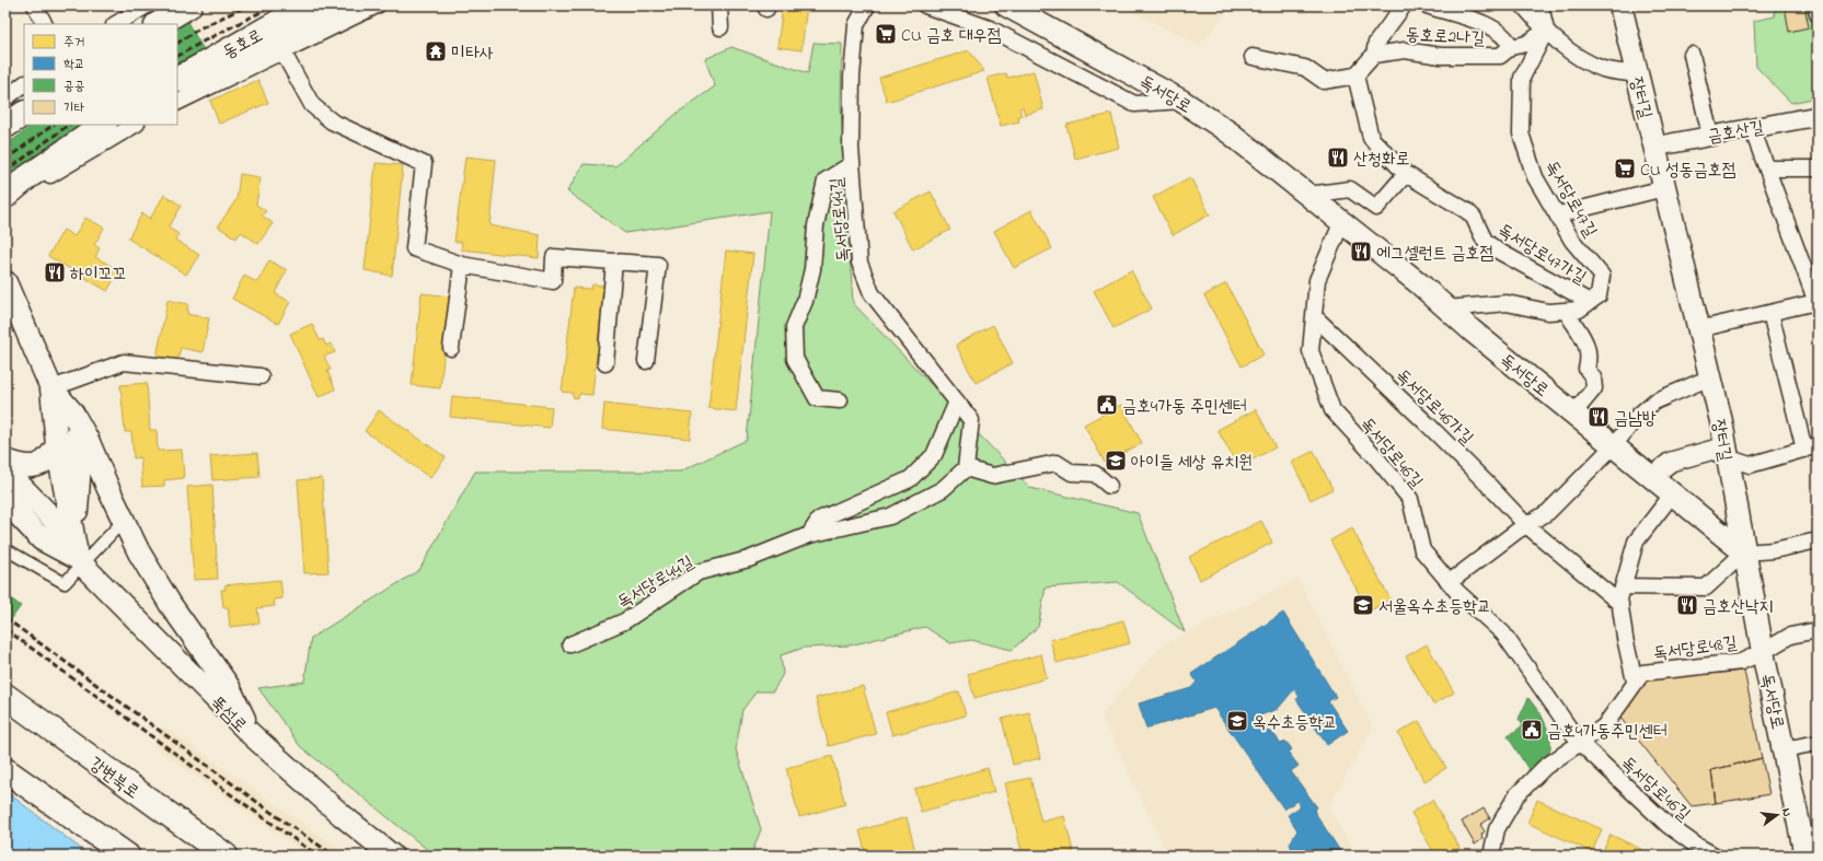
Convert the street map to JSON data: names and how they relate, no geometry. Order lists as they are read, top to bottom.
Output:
{
  "streets": {
    "main road": [
      "동호로",
      "독서당로",
      "장터길",
      "뚝섬로",
      "강변북로"
    ],
    "street": [
      "동호로2나길",
      "금호산길",
      "독서당로47길",
      "독서당로44길",
      "독서당로47가길",
      "독서당로46가길",
      "독서당로46길",
      "독서당로48길"
    ]
  },
  "crossings": [
    ["동호로2나길", "독서당로47길"],
    ["동호로2나길", "독서당로47가길"],
    ["독서당로", "장터길"],
    ["독서당로", "독서당로46길"],
    ["독서당로", "독서당로48길"],
    ["장터길", "금호산길"],
    ["독서당로47길", "독서당로47가길"],
    ["독서당로46가길", "독서당로46길"],
    ["독서당로46가길", "독서당로48길"],
    ["독서당로46길", "독서당로48길"]
  ],
  "places": {
    "supermarket": ["CU 금호 대우점", "CU 성동금호점"],
    "temple": ["미타사"],
    "restaurant": [
      "산청화로",
      "에그셀런트 금호점",
      "하이꼬꼬",
      "금남방",
      "금호산낙지"
    ],
    "public building": ["금호4가동 주민센터", "금호4가동주민센터"],
    "school or university": ["아이들 세상 유치원", "서울옥수초등학교", "옥수초등학교"]
  },
  "legend": [
    "주거",
    "학교",
    "공공",
    "기타"
  ],
  "north": "right"
}
